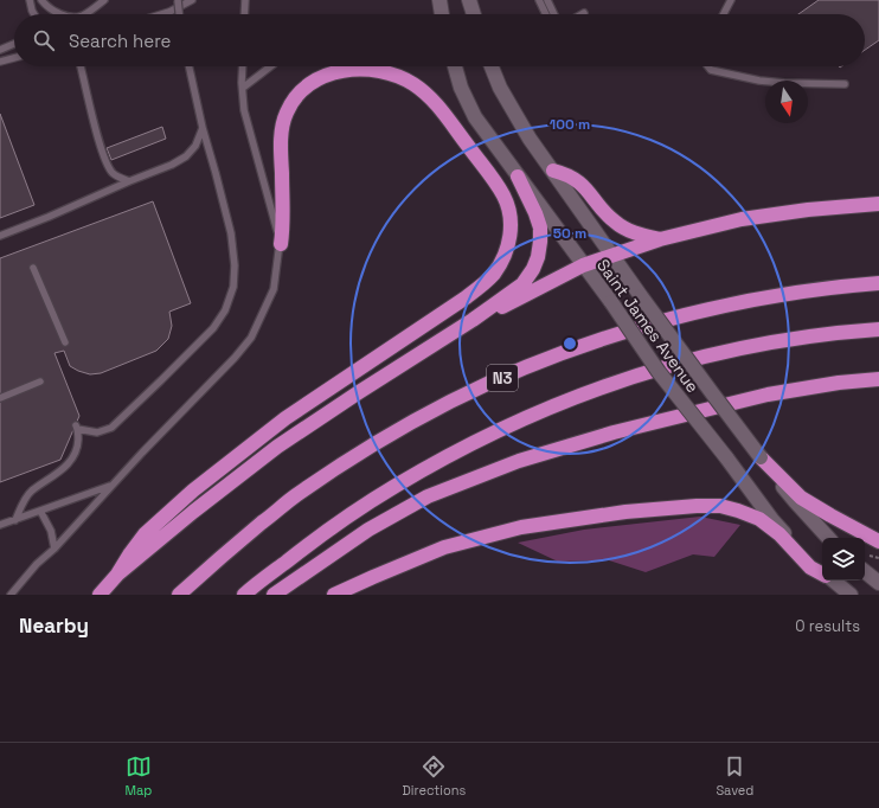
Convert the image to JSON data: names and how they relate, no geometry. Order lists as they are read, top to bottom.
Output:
{
  "streets": {
    "highway": ["N3"],
    "main road": ["Saint James Avenue"]
  },
  "north": "bottom",
  "page": {
    "search": "Search here",
    "heading": ["Nearby", "0 results"],
    "nav": ["Map", "Directions", "Saved"]
  },
  "rings": ["100 m", "50 m"]
}
